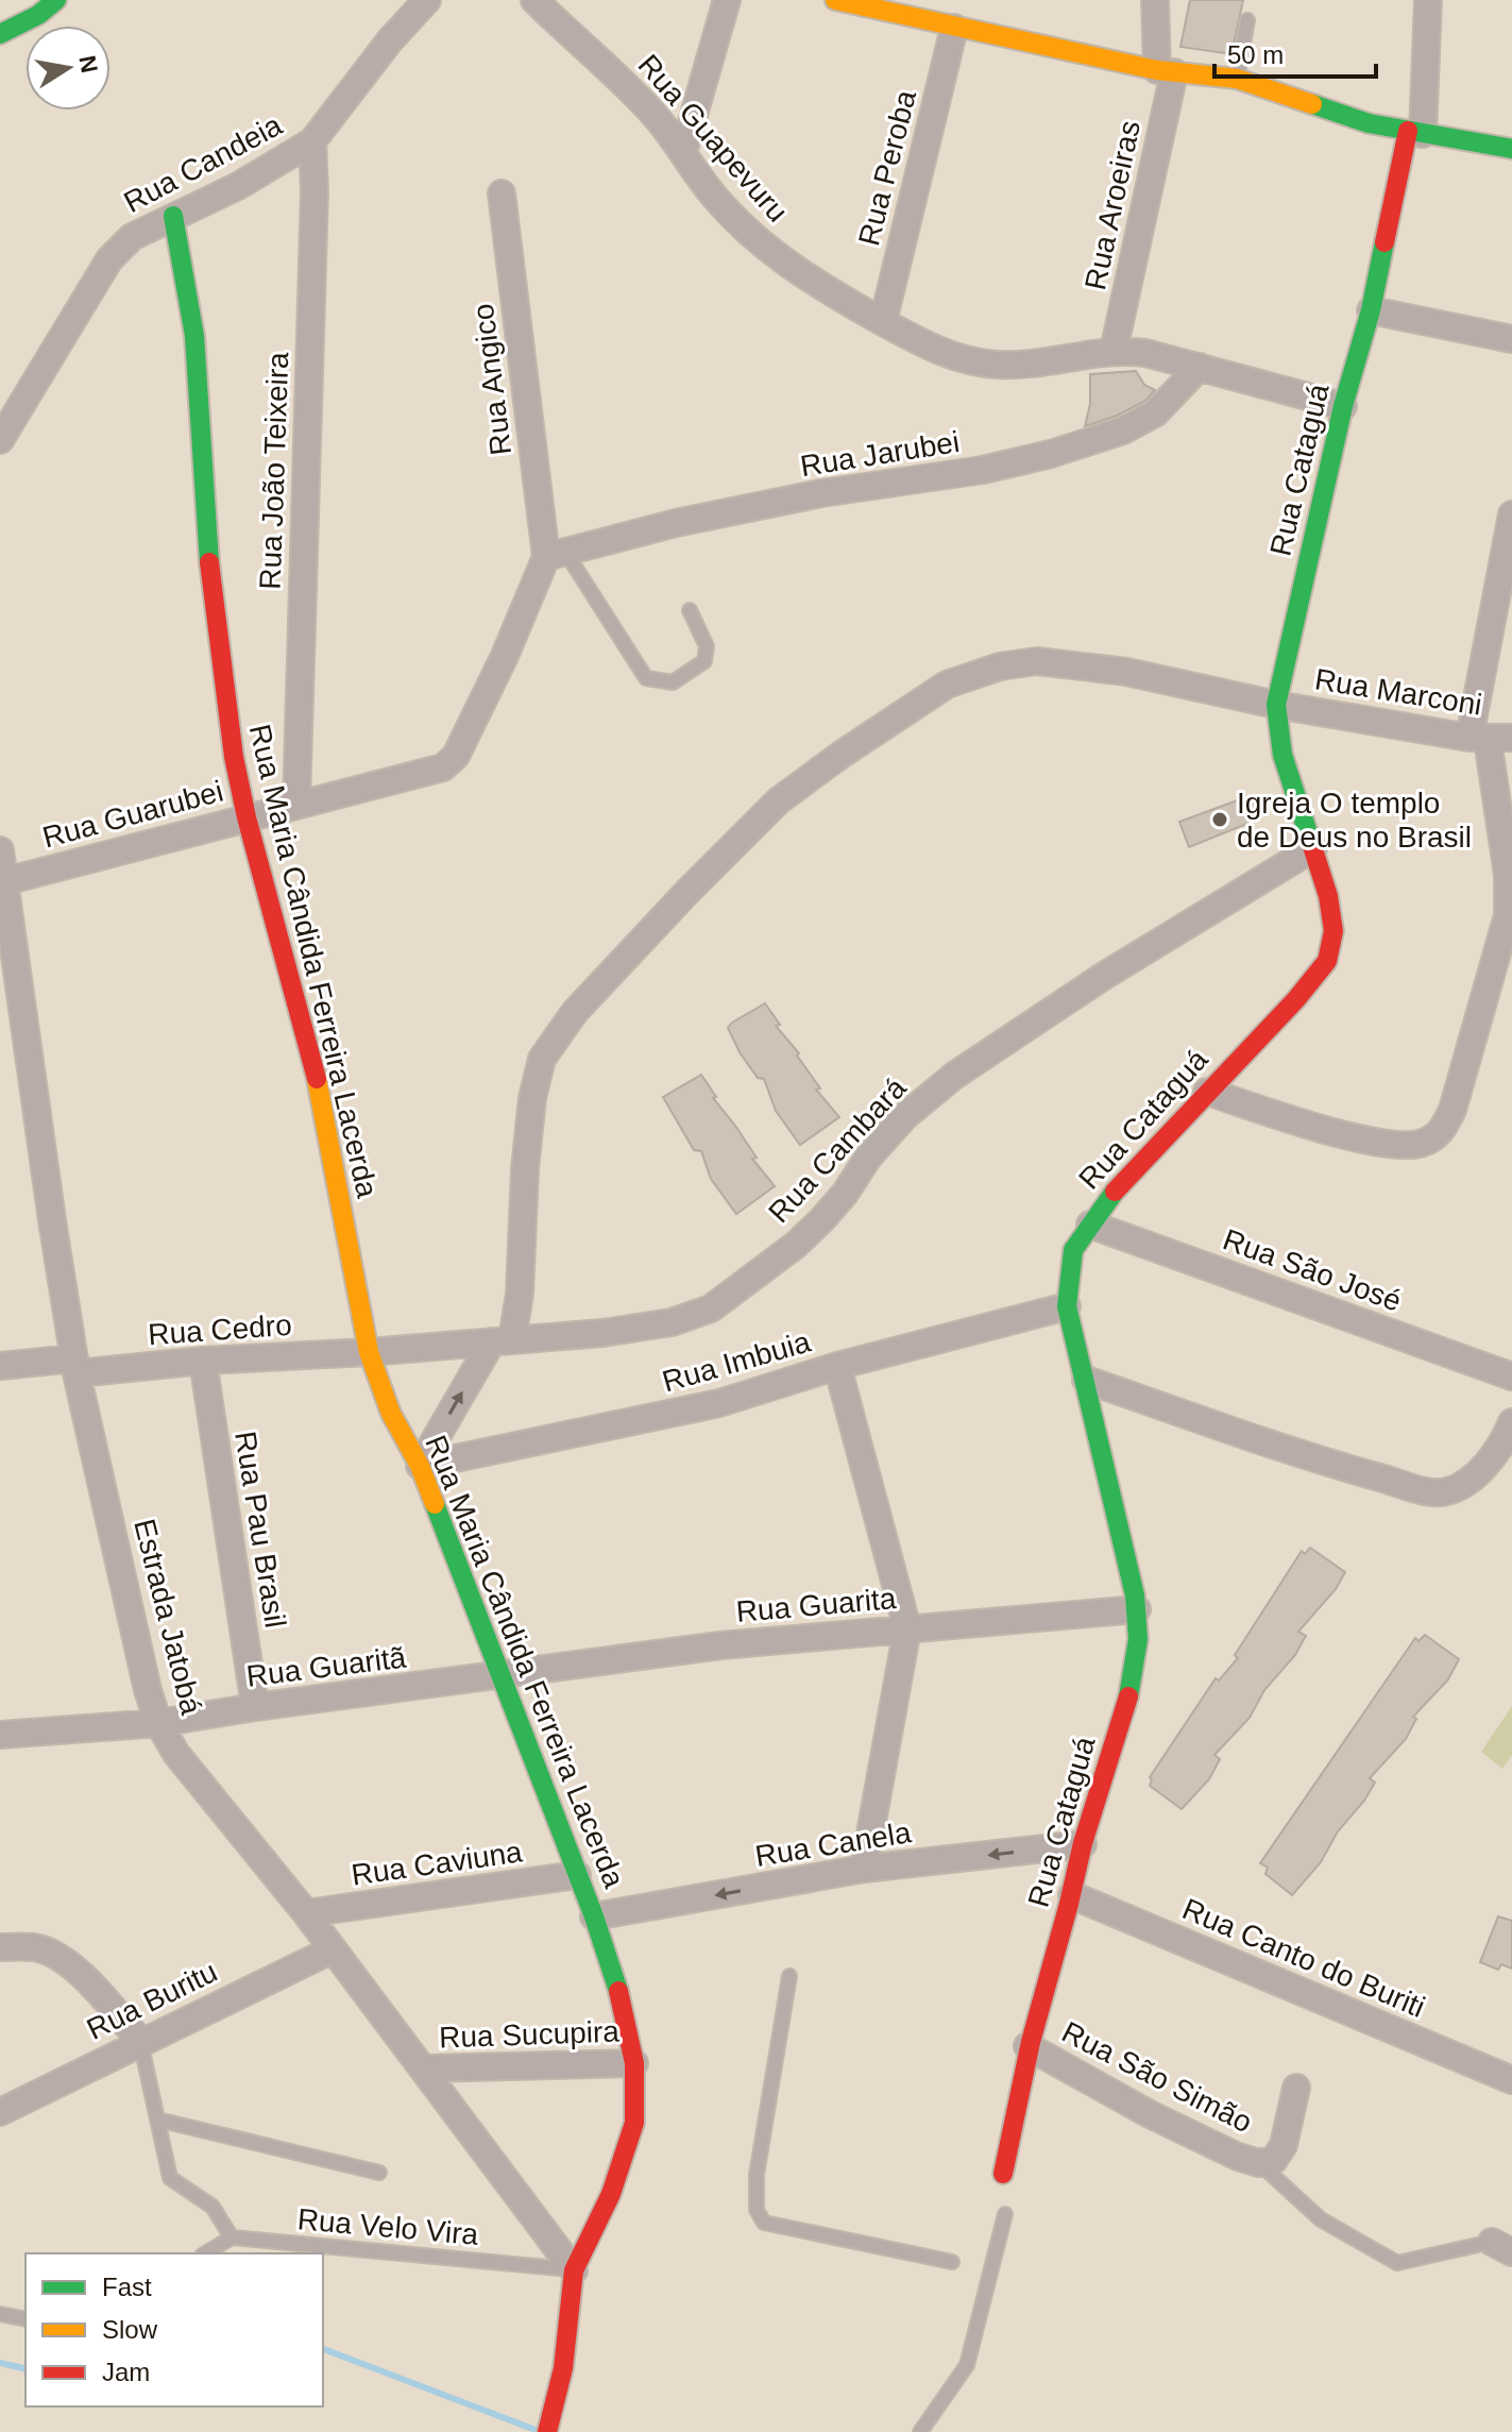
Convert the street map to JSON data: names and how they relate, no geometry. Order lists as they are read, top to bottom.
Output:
{
  "streets": {
    "street": [
      "Rua Guapevuru",
      "Rua Candeia",
      "Rua Peroba",
      "Rua Aroeiras",
      "Rua Angico",
      "Rua Jarubei",
      "Rua Cataguá",
      "Rua João Teixeira",
      "Rua Marconi",
      "Rua Guarubei",
      "Rua Maria Cândida Ferreira Lacerda",
      "Rua Cambará",
      "Rua São José",
      "Rua Cedro",
      "Rua Imbuia",
      "Rua Pau Brasil",
      "Rua Guarita",
      "Estrada Jatobá",
      "Rua Guaritã",
      "Rua Canela",
      "Rua Caviuna",
      "Rua Canto do Buriti",
      "Rua Buritu",
      "Rua Sucupira",
      "Rua São Simão"
    ],
    "lane": ["Rua Velo Vira"]
  },
  "crossings": [
    ["Rua Guapevuru", "Rua Peroba"],
    ["Rua Guapevuru", "Rua Aroeiras"],
    ["Rua Guapevuru", "Rua Jarubei"],
    ["Rua Guapevuru", "Rua Cataguá"],
    ["Rua Candeia", "Rua João Teixeira"],
    ["Rua Candeia", "Rua Maria Cândida Ferreira Lacerda"],
    ["Rua Angico", "Rua Jarubei"],
    ["Rua Angico", "Rua Guarubei"],
    ["Rua Jarubei", "Rua Guarubei"],
    ["Rua Cataguá", "Rua Marconi"],
    ["Rua Cataguá", "Rua Cambará"],
    ["Rua Cataguá", "Rua São José"],
    ["Rua Cataguá", "Rua Imbuia"],
    ["Rua Cataguá", "Rua Guarita"],
    ["Rua Cataguá", "Rua Canela"],
    ["Rua Cataguá", "Rua Canto do Buriti"],
    ["Rua Cataguá", "Rua São Simão"],
    ["Rua João Teixeira", "Rua Guarubei"],
    ["Rua Marconi", "Rua Cambará"],
    ["Rua Guarubei", "Rua Maria Cândida Ferreira Lacerda"],
    ["Rua Guarubei", "Estrada Jatobá"],
    ["Rua Maria Cândida Ferreira Lacerda", "Rua Cambará"],
    ["Rua Maria Cândida Ferreira Lacerda", "Rua Cedro"],
    ["Rua Maria Cândida Ferreira Lacerda", "Rua Imbuia"],
    ["Rua Maria Cândida Ferreira Lacerda", "Rua Guarita"],
    ["Rua Maria Cândida Ferreira Lacerda", "Estrada Jatobá"],
    ["Rua Maria Cândida Ferreira Lacerda", "Rua Guaritã"],
    ["Rua Maria Cândida Ferreira Lacerda", "Rua Canela"],
    ["Rua Maria Cândida Ferreira Lacerda", "Rua Caviuna"],
    ["Rua Maria Cândida Ferreira Lacerda", "Rua Sucupira"],
    ["Rua Maria Cândida Ferreira Lacerda", "Rua Velo Vira"],
    ["Rua Cambará", "Rua Cedro"],
    ["Rua Cedro", "Rua Pau Brasil"],
    ["Rua Cedro", "Estrada Jatobá"],
    ["Rua Pau Brasil", "Rua Guaritã"],
    ["Rua Guarita", "Rua Guaritã"],
    ["Estrada Jatobá", "Rua Guaritã"],
    ["Estrada Jatobá", "Rua Caviuna"],
    ["Estrada Jatobá", "Rua Buritu"],
    ["Estrada Jatobá", "Rua Sucupira"],
    ["Estrada Jatobá", "Rua Velo Vira"]
  ],
  "one_way": ["Rua Canela"],
  "places": ["Igreja O templo de Deus no Brasil"],
  "legend": ["Fast", "Slow", "Jam"],
  "scale_bar": "50 m",
  "north": "right"
}
